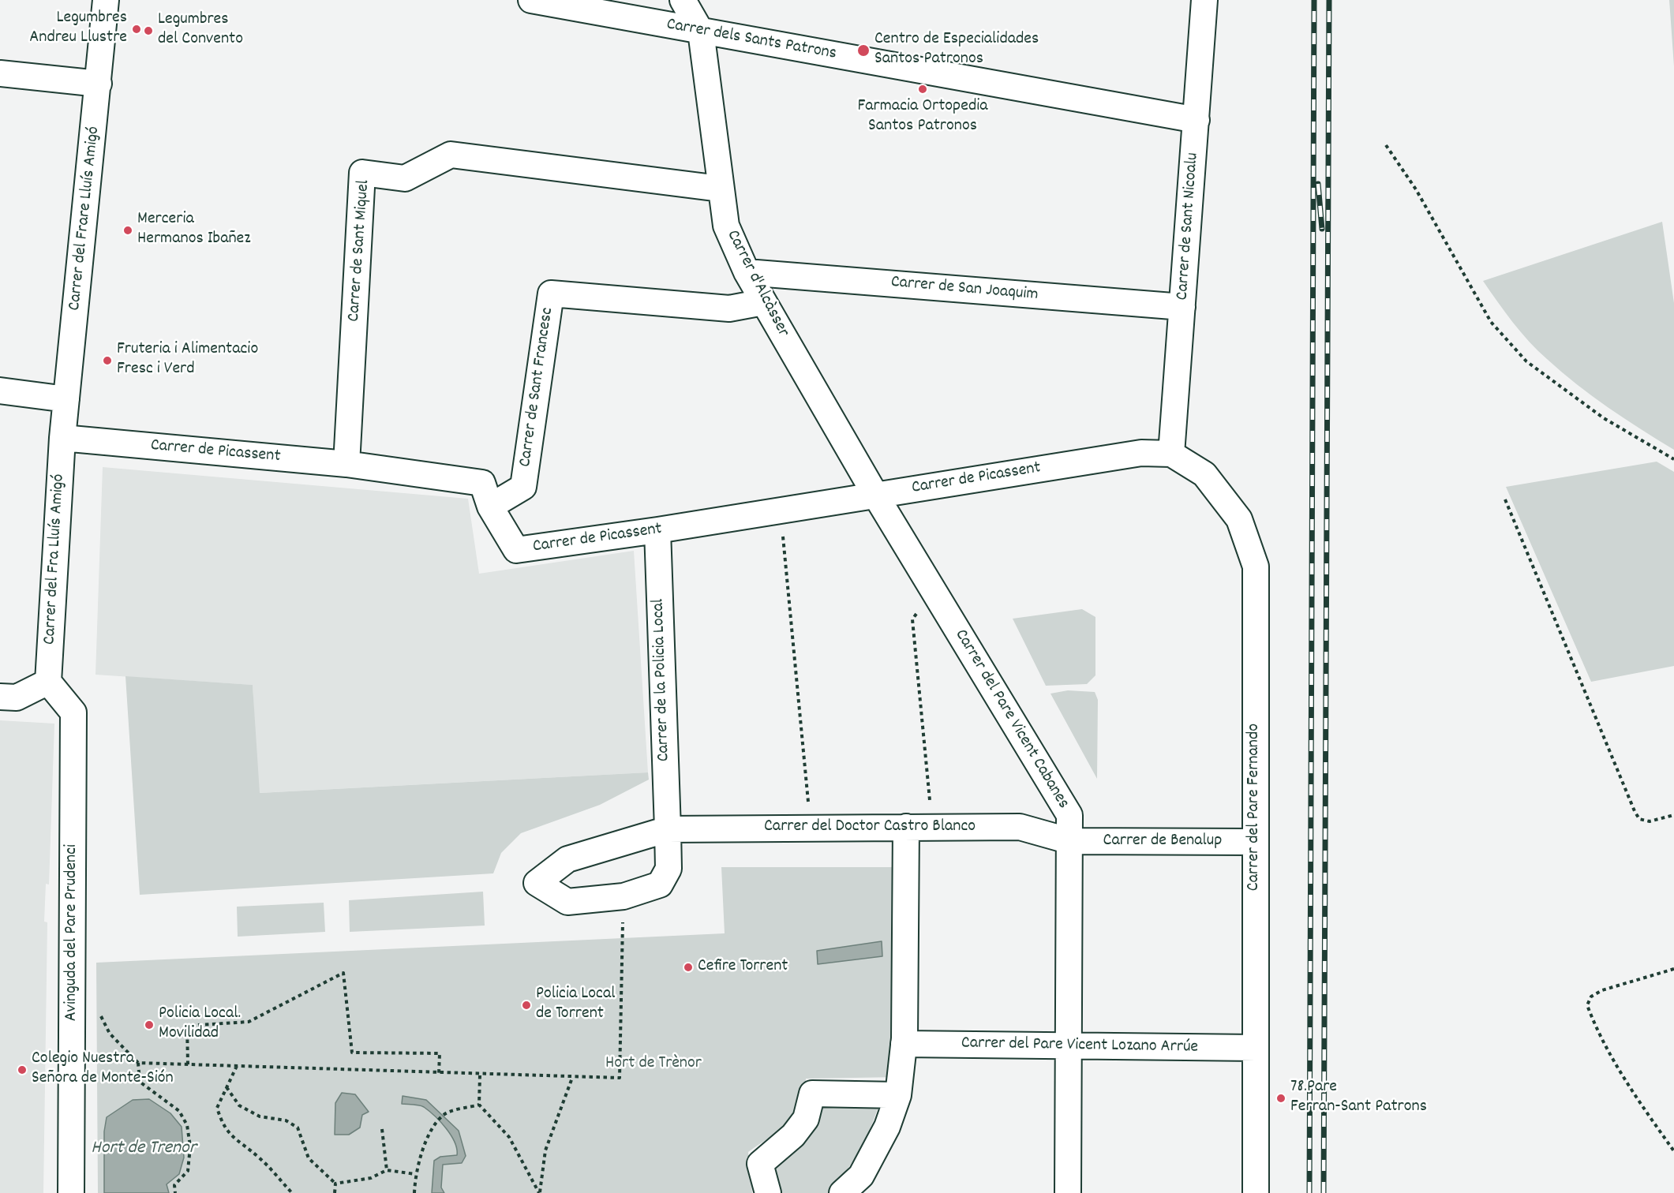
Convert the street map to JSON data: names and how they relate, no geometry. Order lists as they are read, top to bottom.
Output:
{
  "streets": {
    "street": [
      "Carrer dels Sants Patrons",
      "Carrer del Frare Lluís Amigó",
      "Carrer de Sant Nicoalu",
      "Carrer de Sant Miquel",
      "Carrer d'Alcàsser",
      "Carrer de San Joaquim",
      "Carrer de Sant Francesc",
      "Carrer de Picassent",
      "Carrer del Fra Lluís Amigó",
      "Carrer de la Policia Local",
      "Carrer del Pare Vicent Cabanes",
      "Carrer del Pare Fernando",
      "Carrer del Doctor Castro Blanco",
      "Carrer de Benalup",
      "Avinguda del Pare Prudenci",
      "Carrer del Pare Vicent Lozano Arrúe"
    ]
  },
  "crossings": [
    ["Carrer dels Sants Patrons", "Carrer de Sant Nicoalu"],
    ["Carrer dels Sants Patrons", "Carrer d'Alcàsser"],
    ["Carrer del Frare Lluís Amigó", "Carrer de Picassent"],
    ["Carrer del Frare Lluís Amigó", "Carrer del Fra Lluís Amigó"],
    ["Carrer de Sant Nicoalu", "Carrer de San Joaquim"],
    ["Carrer de Sant Nicoalu", "Carrer de Picassent"],
    ["Carrer de Sant Nicoalu", "Carrer del Pare Fernando"],
    ["Carrer de Sant Miquel", "Carrer d'Alcàsser"],
    ["Carrer de Sant Miquel", "Carrer de Picassent"],
    ["Carrer d'Alcàsser", "Carrer de San Joaquim"],
    ["Carrer d'Alcàsser", "Carrer de Sant Francesc"],
    ["Carrer d'Alcàsser", "Carrer de Picassent"],
    ["Carrer d'Alcàsser", "Carrer del Pare Vicent Cabanes"],
    ["Carrer de Sant Francesc", "Carrer de Picassent"],
    ["Carrer de Picassent", "Carrer del Fra Lluís Amigó"],
    ["Carrer de Picassent", "Carrer de la Policia Local"],
    ["Carrer de Picassent", "Carrer del Pare Vicent Cabanes"],
    ["Carrer de Picassent", "Carrer del Pare Fernando"],
    ["Carrer del Fra Lluís Amigó", "Avinguda del Pare Prudenci"],
    ["Carrer de la Policia Local", "Carrer del Doctor Castro Blanco"],
    ["Carrer del Pare Vicent Cabanes", "Carrer del Doctor Castro Blanco"],
    ["Carrer del Pare Vicent Cabanes", "Carrer de Benalup"],
    ["Carrer del Pare Vicent Cabanes", "Carrer del Pare Vicent Lozano Arrúe"],
    ["Carrer del Pare Fernando", "Carrer de Benalup"],
    ["Carrer del Pare Fernando", "Carrer del Pare Vicent Lozano Arrúe"],
    ["Carrer del Doctor Castro Blanco", "Carrer de Benalup"]
  ],
  "water": ["Hort de Trenor"],
  "parks": ["Hort de Trènor"],
  "places": [
    "Legumbres Andreu Llustre",
    "Legumbres del Convento",
    "Centro de Especialidades Santos Patronos",
    "Farmacia Ortopedia Santos Patronos",
    "Merceria Hermanos Ibañez",
    "Fruteria i Alimentacio Fresc i Verd",
    "Cefire Torrent",
    "Policia Local de Torrent",
    "Policia Local. Movilidad",
    "Colegio Nuestra Señora de Monte-Sión",
    "78.Pare Ferran-Sant Patrons"
  ]
}
